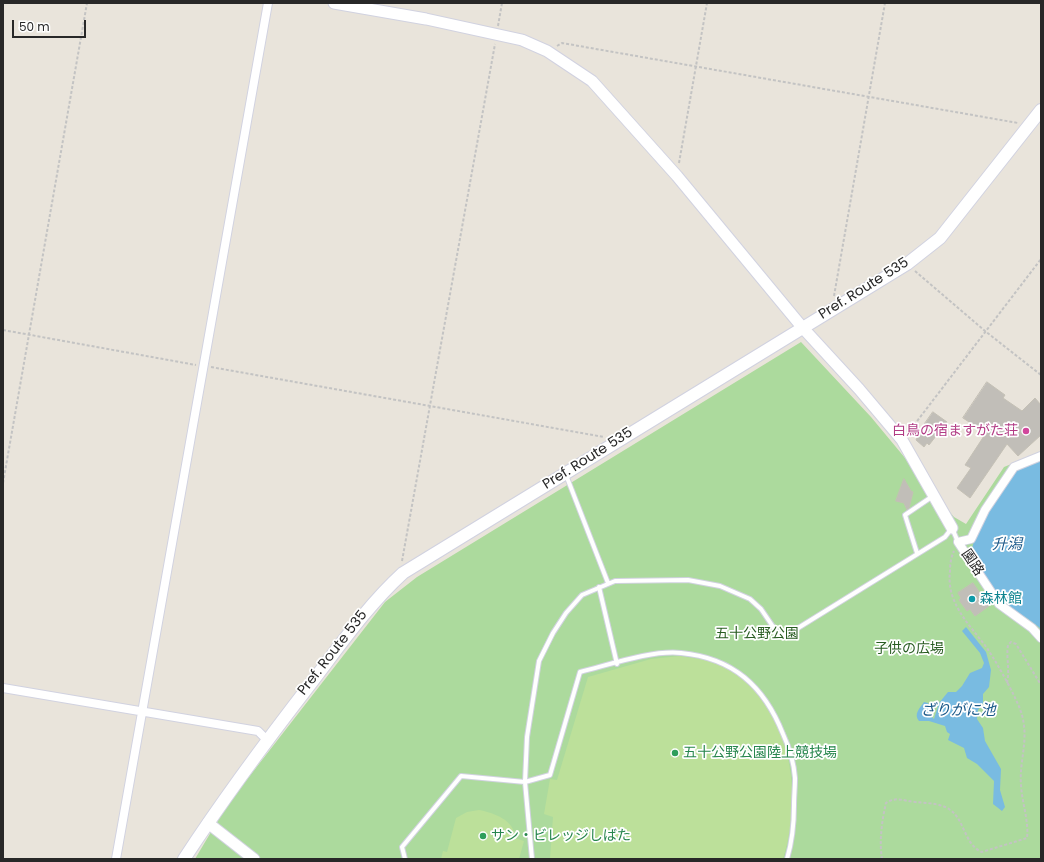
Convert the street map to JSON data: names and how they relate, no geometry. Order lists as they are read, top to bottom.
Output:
{
  "streets": {
    "main road": ["Pref. Route 535"],
    "street": ["園路"]
  },
  "water": ["升潟", "ざりがに池"],
  "parks": ["五十公野公園", "子供の広場"],
  "places": [
    "白鳥の宿ますがた荘",
    "森林館",
    "五十公野公園陸上競技場",
    "サン・ビレッジしばた"
  ],
  "scale_bar": "50 m"
}
